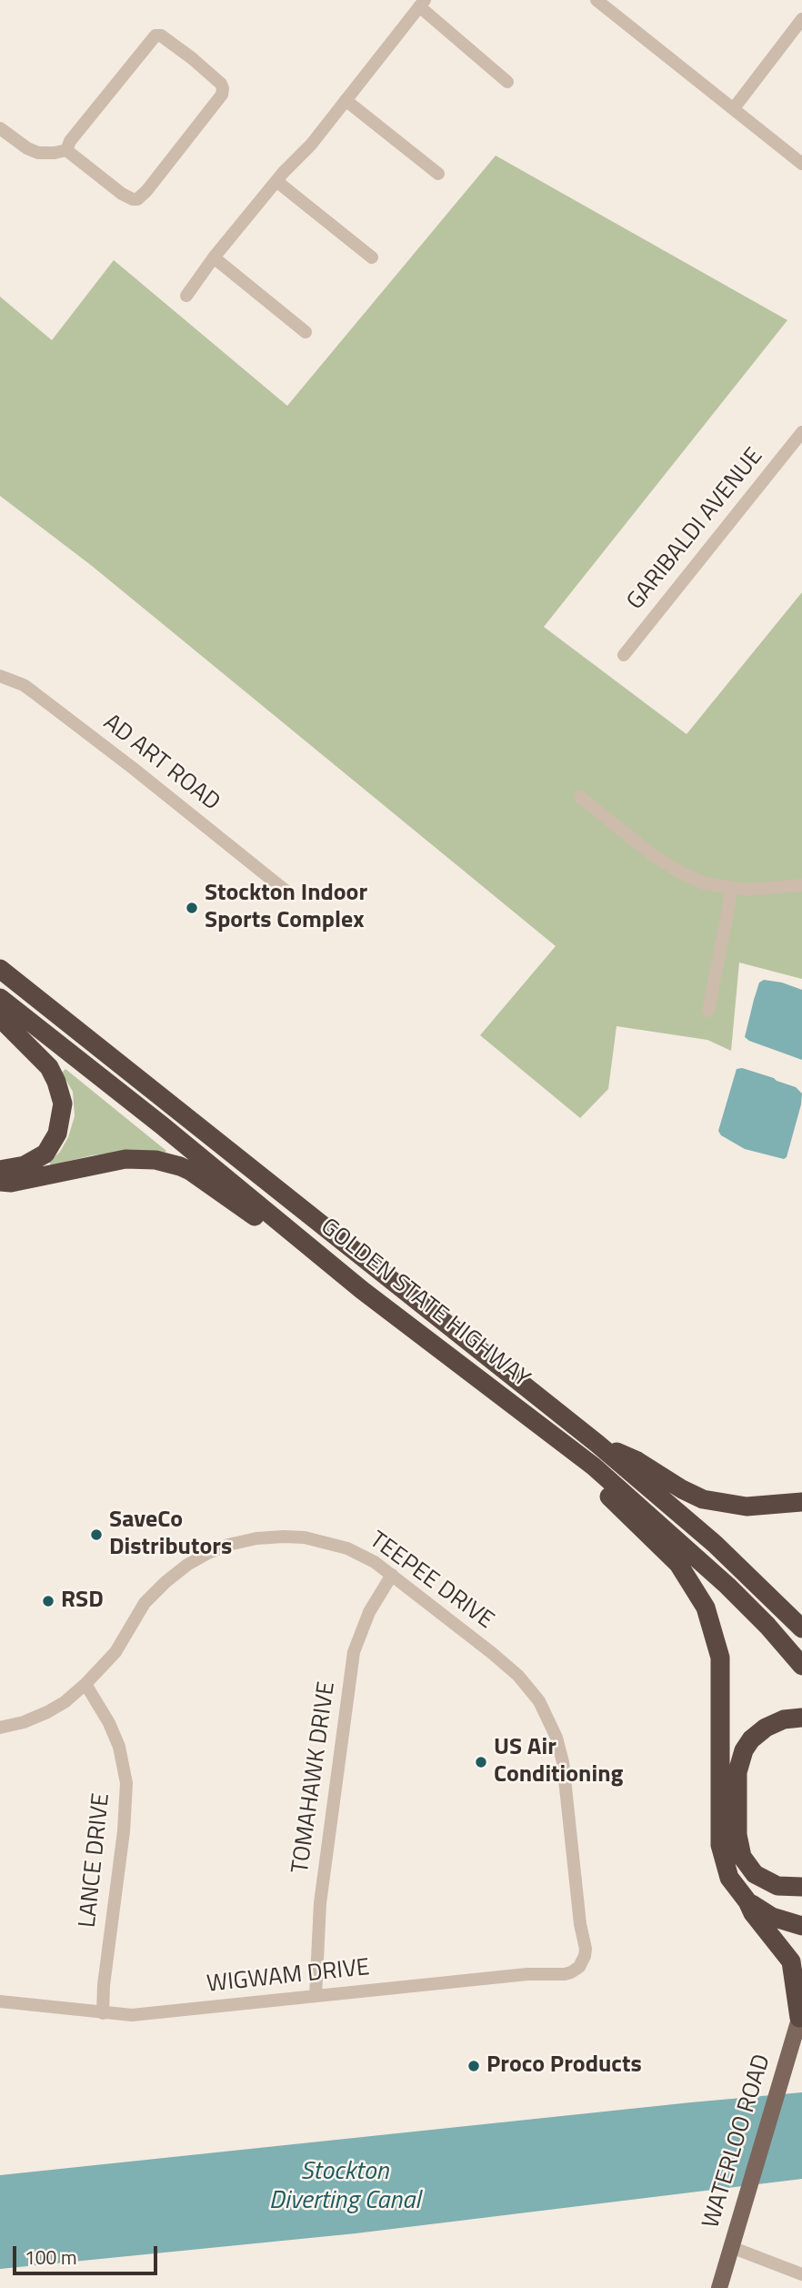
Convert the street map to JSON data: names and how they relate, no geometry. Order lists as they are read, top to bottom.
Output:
{
  "streets": {
    "highway": ["GOLDEN STATE HIGHWAY"],
    "main road": ["WATERLOO ROAD"],
    "street": [
      "GARIBALDI AVENUE",
      "AD ART ROAD",
      "TEEPEE DRIVE",
      "TOMAHAWK DRIVE",
      "LANCE DRIVE",
      "WIGWAM DRIVE"
    ]
  },
  "crossings": [
    ["TEEPEE DRIVE", "TOMAHAWK DRIVE"],
    ["TEEPEE DRIVE", "LANCE DRIVE"],
    ["TEEPEE DRIVE", "WIGWAM DRIVE"],
    ["TOMAHAWK DRIVE", "WIGWAM DRIVE"],
    ["LANCE DRIVE", "WIGWAM DRIVE"]
  ],
  "water": ["Stockton Diverting Canal"],
  "places": [
    "Stockton Indoor Sports Complex",
    "SaveCo Distributors",
    "RSD",
    "US Air Conditioning",
    "Proco Products"
  ],
  "scale_bar": "100 m"
}
